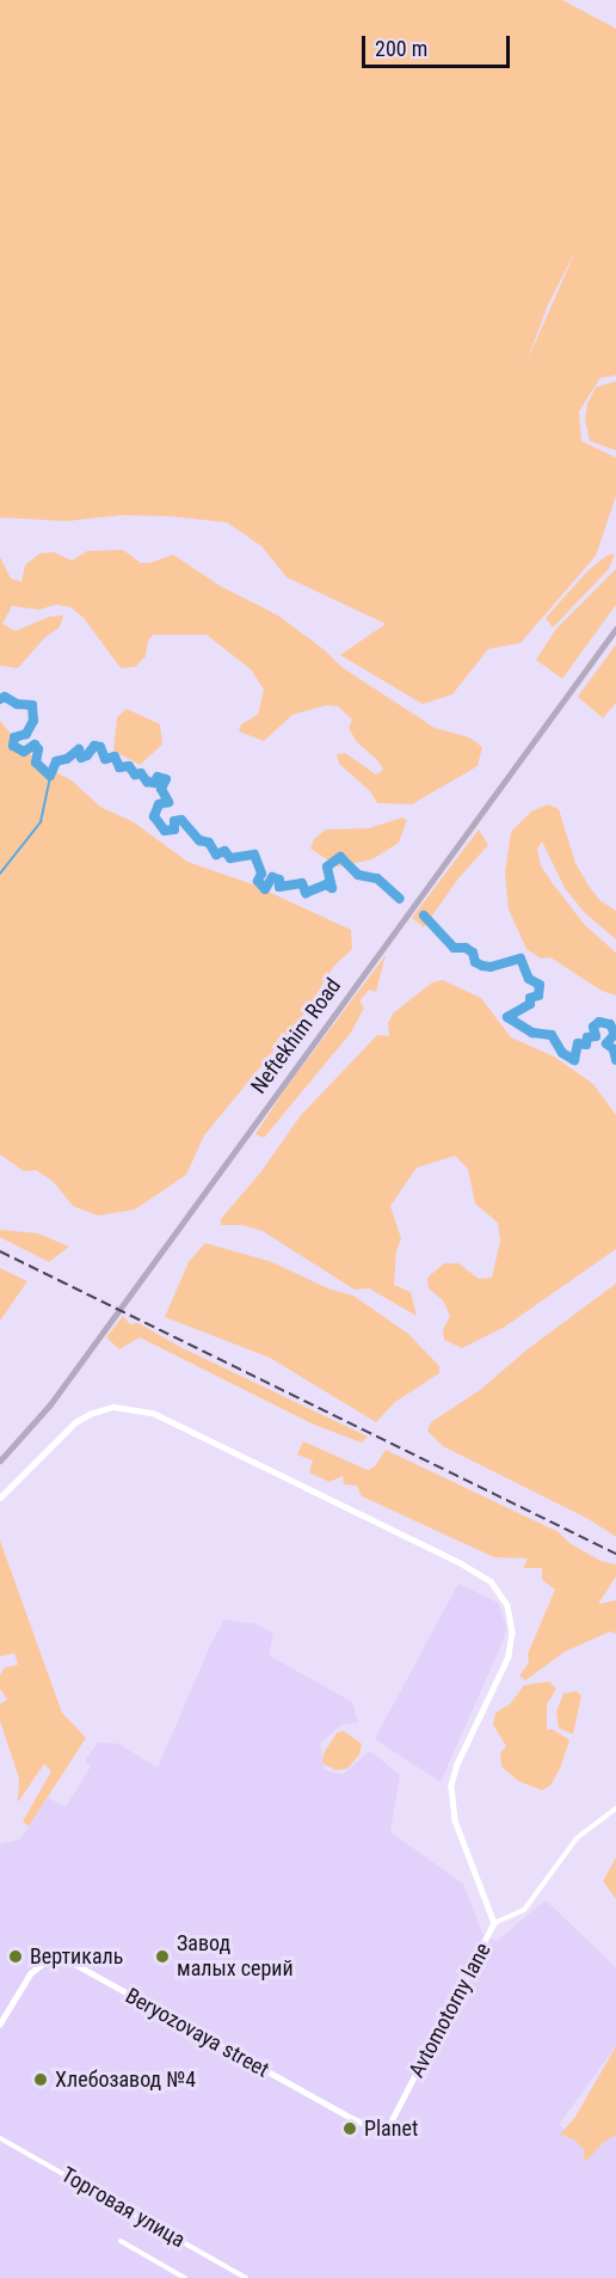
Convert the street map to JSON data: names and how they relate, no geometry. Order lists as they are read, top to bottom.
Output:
{
  "streets": {
    "main road": ["Neftekhim Road"],
    "street": ["Avtomotorny lane", "Beryozovaya street", "Торговая улица"]
  },
  "crossings": [
    ["Avtomotorny lane", "Beryozovaya street"]
  ],
  "places": [
    "Вертикаль",
    "Завод малых серий",
    "Хлебозавод №4",
    "Planet"
  ],
  "scale_bar": "200 m"
}
